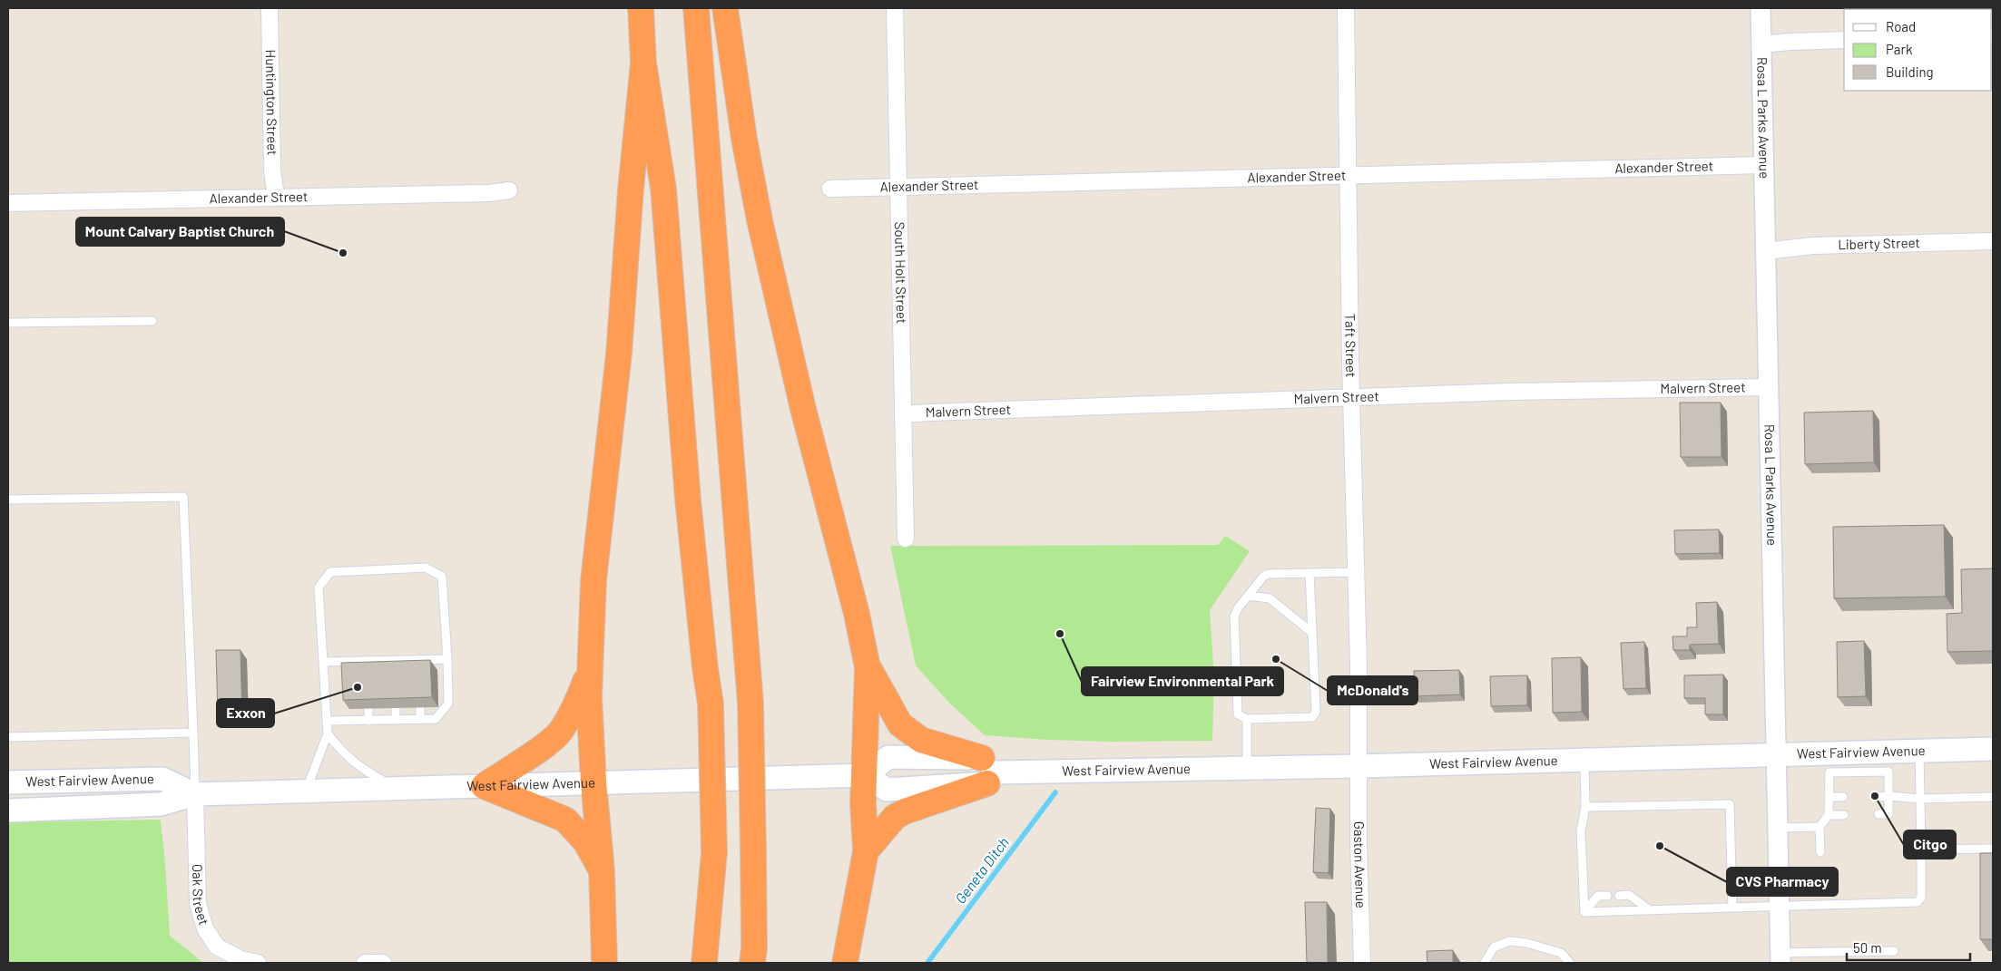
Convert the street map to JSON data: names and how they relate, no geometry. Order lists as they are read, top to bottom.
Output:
{
  "streets": {
    "main road": ["West Fairview Avenue"],
    "street": [
      "Huntington Street",
      "Rosa L Parks Avenue",
      "Alexander Street",
      "Liberty Street",
      "South Holt Street",
      "Taft Street",
      "Malvern Street",
      "Gaston Avenue",
      "Oak Street"
    ]
  },
  "crossings": [
    ["Huntington Street", "Alexander Street"],
    ["Rosa L Parks Avenue", "Alexander Street"],
    ["Rosa L Parks Avenue", "Liberty Street"],
    ["Rosa L Parks Avenue", "Malvern Street"],
    ["Rosa L Parks Avenue", "West Fairview Avenue"],
    ["Alexander Street", "South Holt Street"],
    ["Alexander Street", "Taft Street"],
    ["South Holt Street", "Malvern Street"],
    ["Taft Street", "Malvern Street"],
    ["Taft Street", "West Fairview Avenue"],
    ["Taft Street", "Gaston Avenue"],
    ["West Fairview Avenue", "Gaston Avenue"],
    ["West Fairview Avenue", "Oak Street"]
  ],
  "water": ["Geneta Ditch"],
  "places": [
    "Mount Calvary Baptist Church",
    "Fairview Environmental Park",
    "McDonald's",
    "Exxon",
    "Citgo",
    "CVS Pharmacy"
  ],
  "legend": ["Road", "Park", "Building"],
  "scale_bar": "50 m"
}
